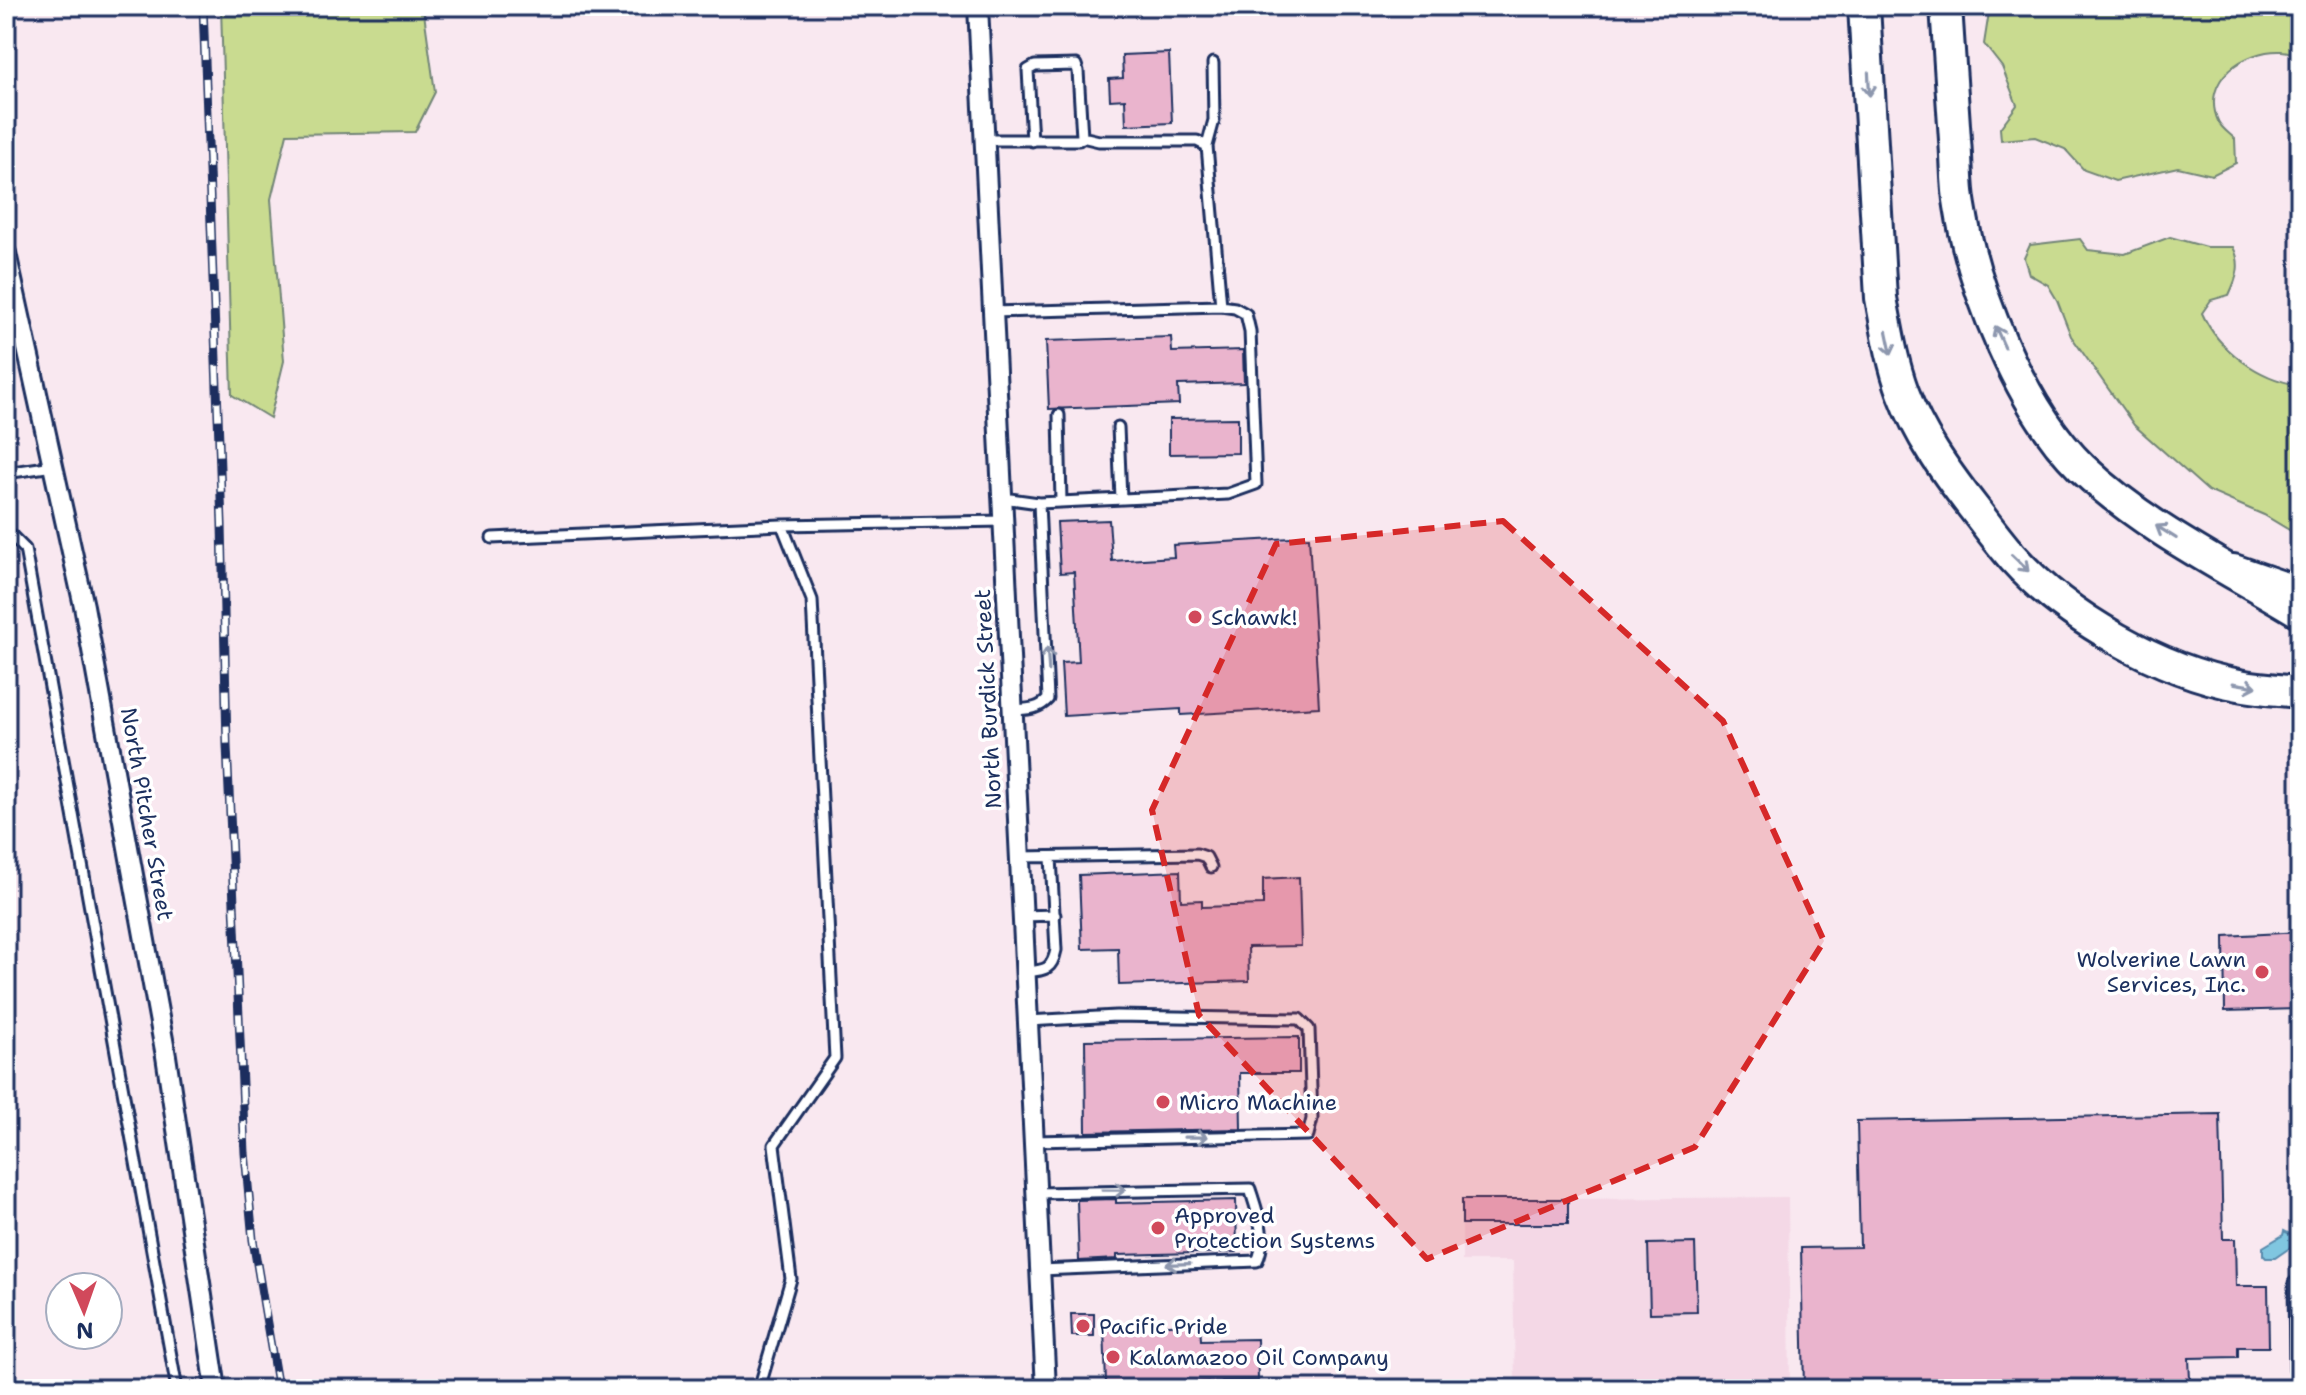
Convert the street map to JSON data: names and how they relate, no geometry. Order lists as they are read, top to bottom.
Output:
{
  "streets": {
    "street": ["North Burdick Street", "North Pitcher Street"]
  },
  "places": [
    "Schawk!",
    "Wolverine Lawn Services, Inc.",
    "Micro Machine",
    "Approved Protection Systems",
    "Pacific Pride",
    "Kalamazoo Oil Company"
  ],
  "north": "bottom"
}
